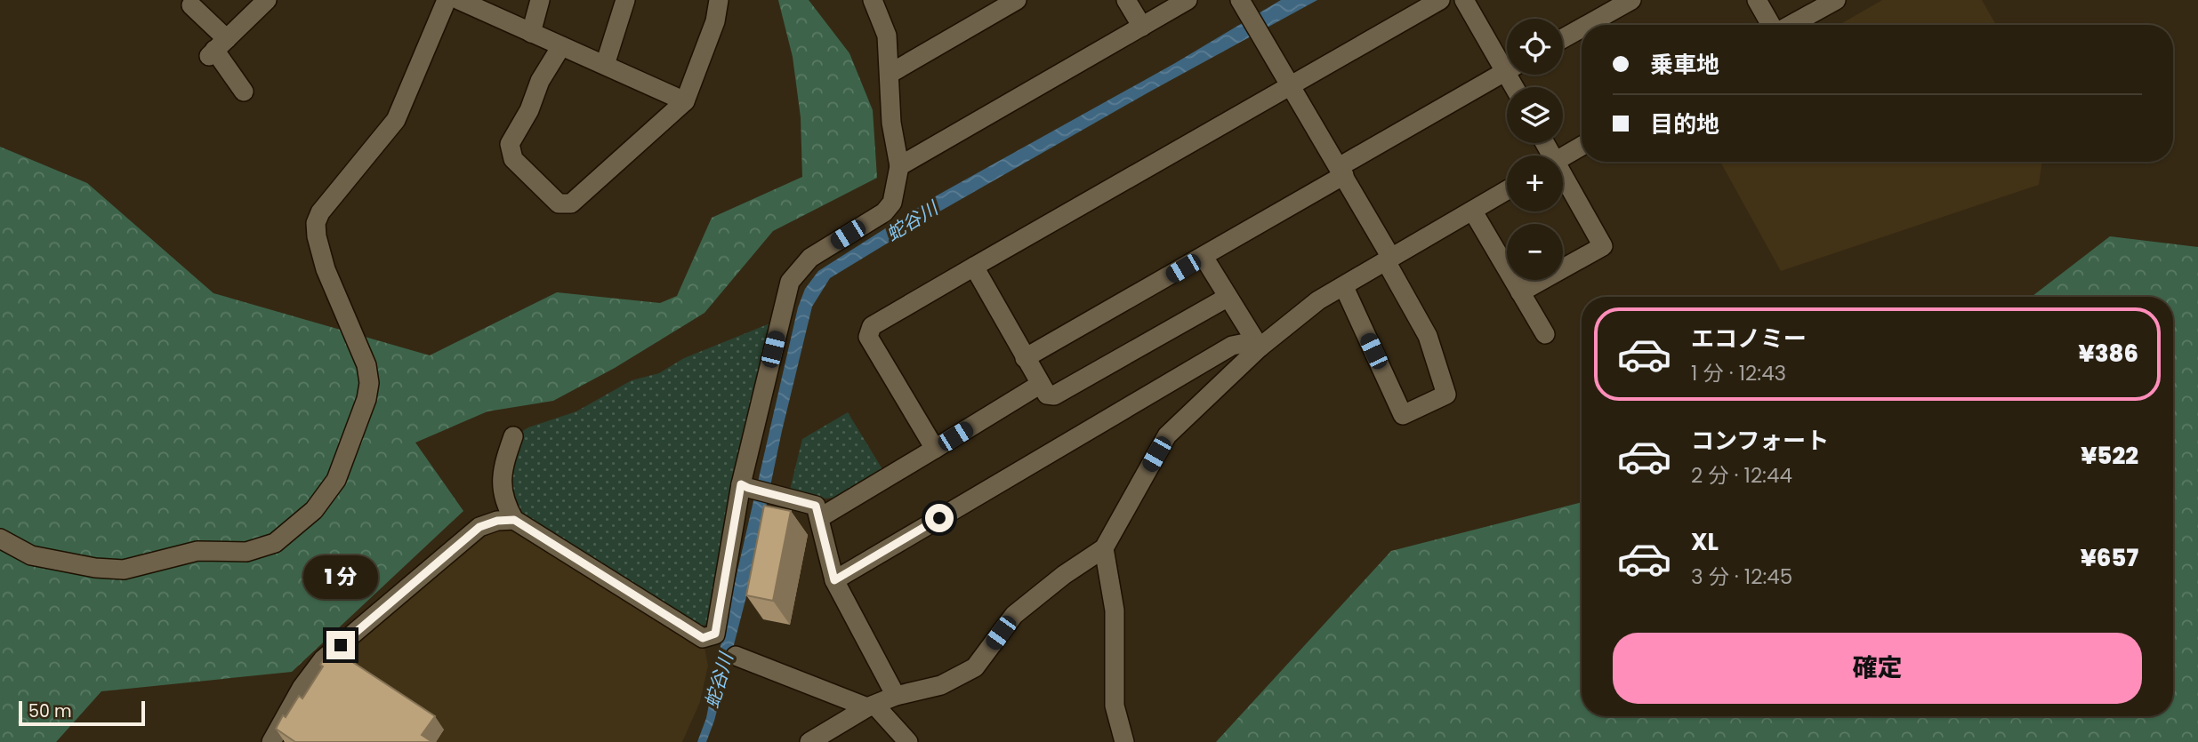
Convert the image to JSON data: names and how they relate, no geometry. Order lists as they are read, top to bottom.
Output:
{
  "water": ["蛇谷川"],
  "scale_bar": "50 m",
  "page": {
    "map_buttons": ["+", "−"],
    "banner": ["乗車地", "目的地"],
    "list": [
      {
        "name": "エコノミー",
        "note": "1 分 · 12:43",
        "value": "¥386"
      },
      {
        "name": "コンフォート",
        "note": "2 分 · 12:44",
        "value": "¥522"
      },
      {
        "name": "XL",
        "note": "3 分 · 12:45",
        "value": "¥657"
      }
    ],
    "bubble": "1 分",
    "buttons": "確定",
    "scale": "50 m"
  }
}
